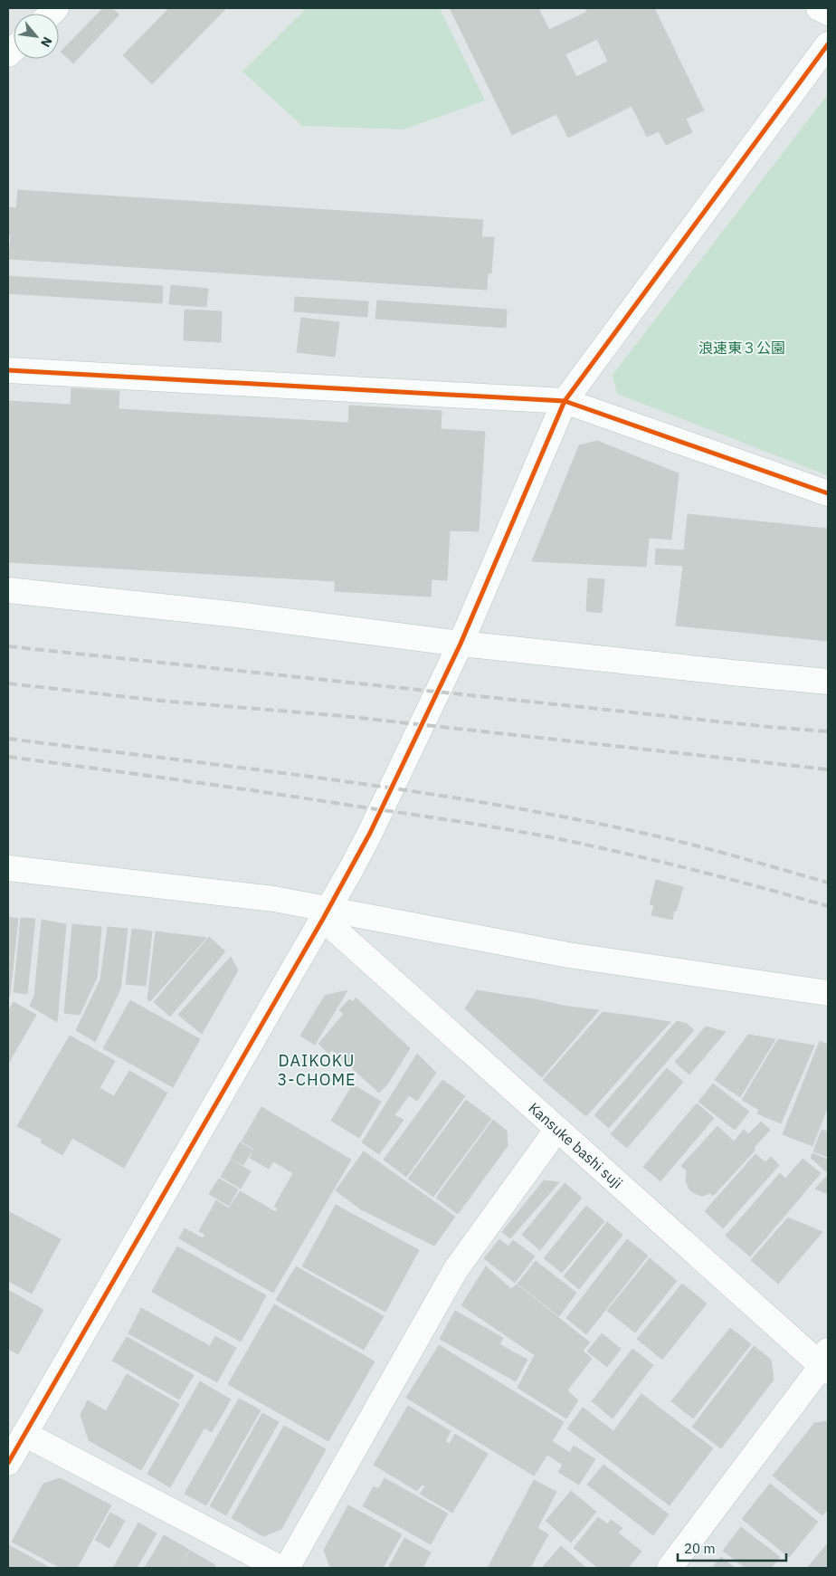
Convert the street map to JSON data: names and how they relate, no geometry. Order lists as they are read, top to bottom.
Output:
{
  "streets": {
    "street": ["Kansuke bashi suji"]
  },
  "districts": ["DAIKOKU 3-CHOME"],
  "parks": ["浪速東３公園"],
  "scale_bar": "20 m",
  "north": "bottom right"
}
